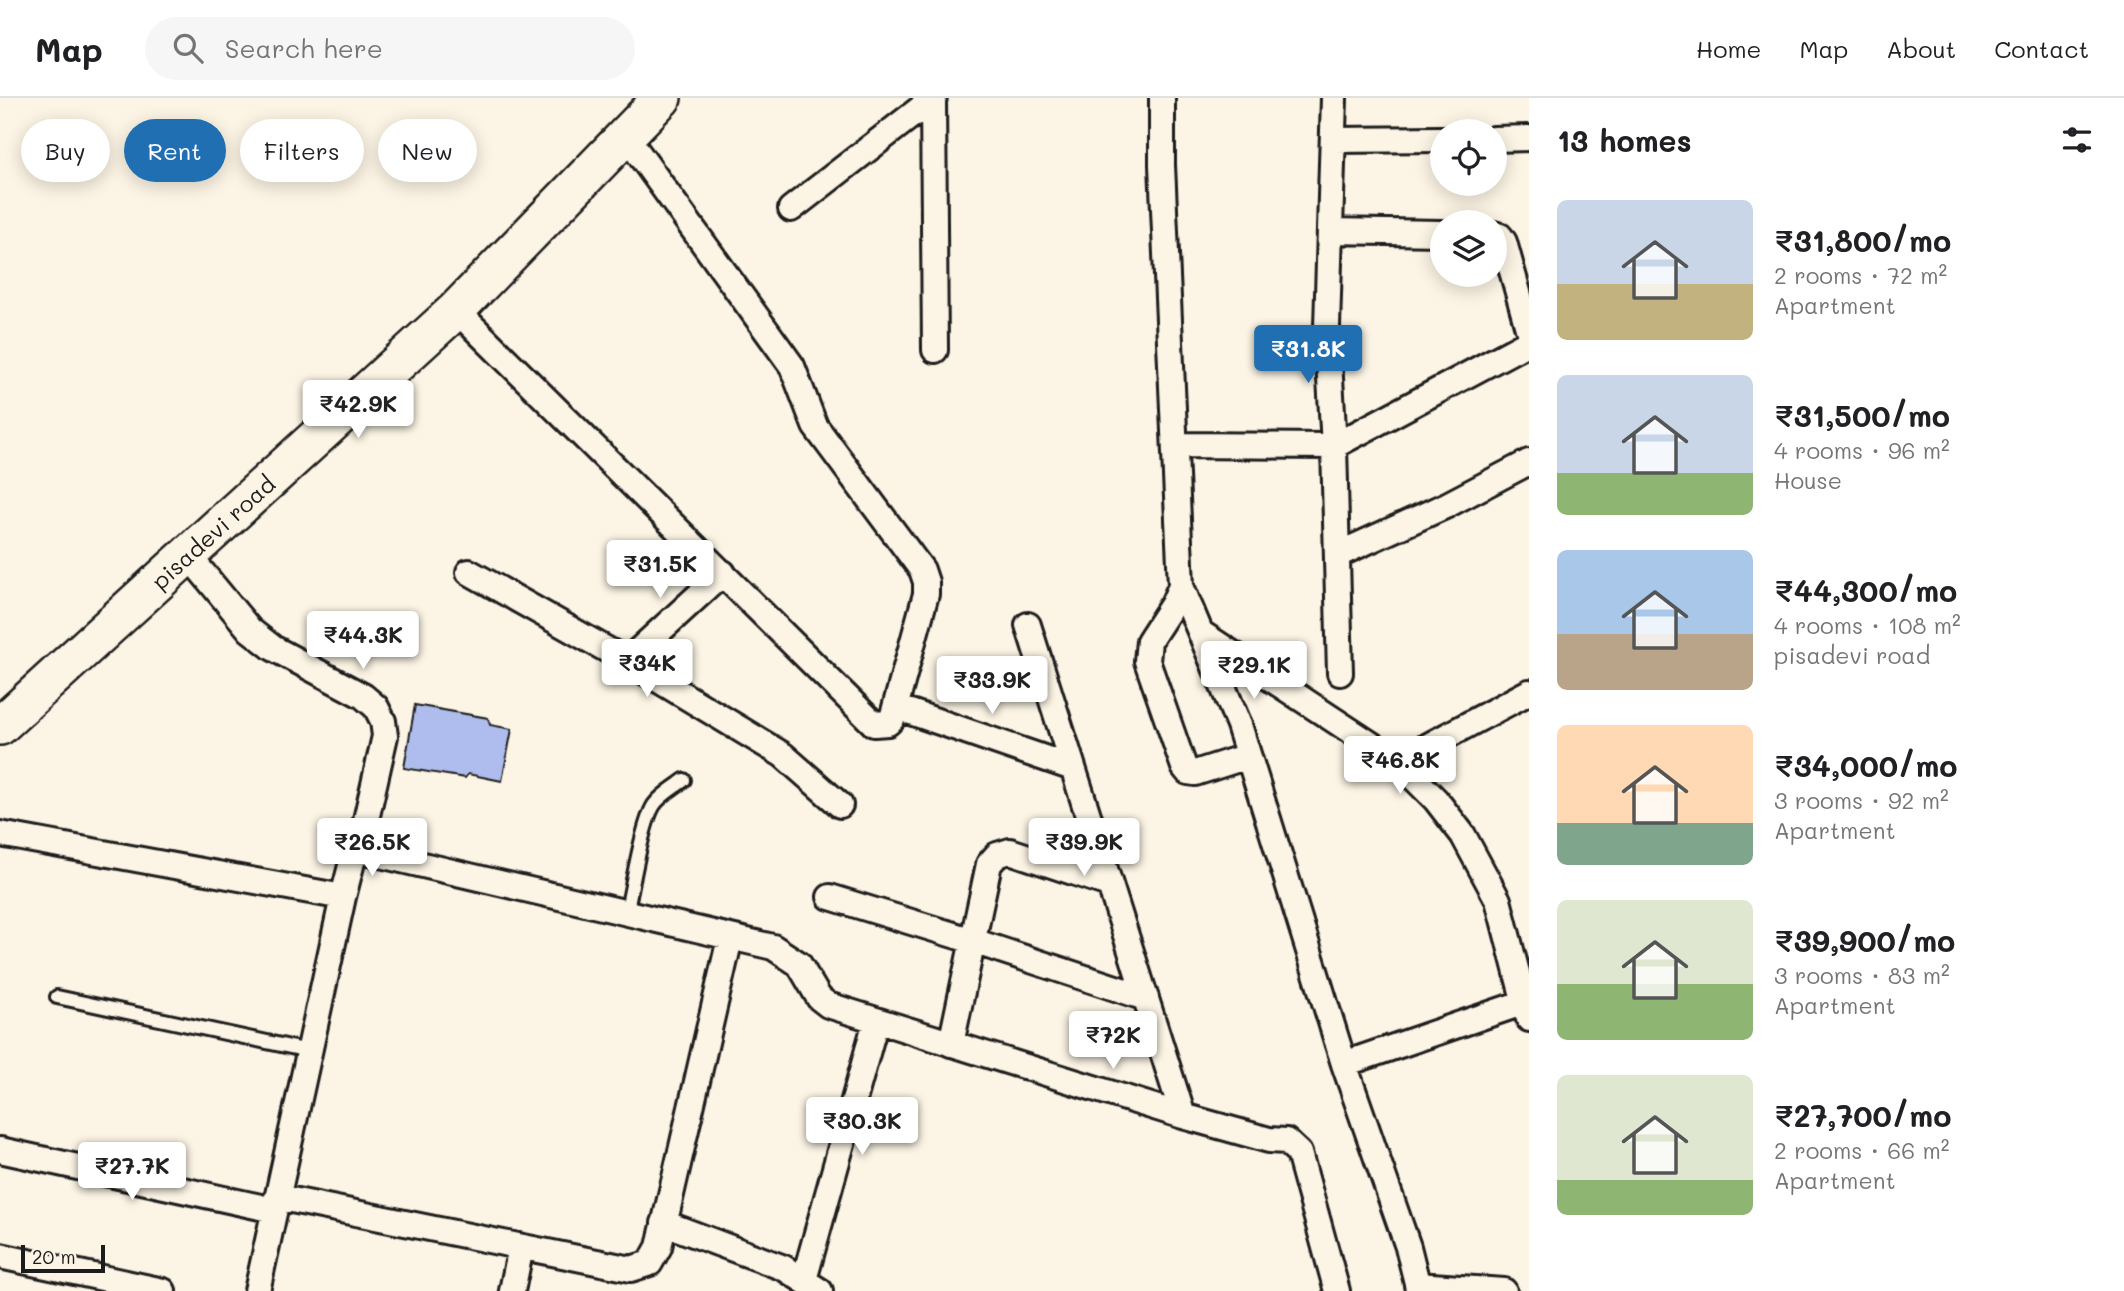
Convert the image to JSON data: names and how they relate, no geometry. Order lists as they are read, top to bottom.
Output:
{
  "streets": {
    "street": ["pisadevi road"]
  },
  "scale_bar": "20 m",
  "page": {
    "header": "Map",
    "search": "Search here",
    "nav": [
      "Home",
      "Map",
      "About",
      "Contact"
    ],
    "heading": "13 homes",
    "chip": [
      "Buy",
      "Rent",
      "Filters",
      "New"
    ],
    "list": [
      {
        "name": "₹31,800/mo",
        "note": "2 rooms · 72 m² · Apartment"
      },
      {
        "name": "₹31,500/mo",
        "note": "4 rooms · 96 m² · House"
      },
      {
        "name": "₹44,300/mo",
        "note": "4 rooms · 108 m² · pisadevi road"
      },
      {
        "name": "₹34,000/mo",
        "note": "3 rooms · 92 m² · Apartment"
      },
      {
        "name": "₹39,900/mo",
        "note": "3 rooms · 83 m² · Apartment"
      },
      {
        "name": "₹27,700/mo",
        "note": "2 rooms · 66 m² · Apartment"
      }
    ],
    "price": [
      "₹31.8K",
      "₹42.9K",
      "₹31.5K",
      "₹44.3K",
      "₹34K",
      "₹29.1K",
      "₹33.9K",
      "₹46.8K",
      "₹26.5K",
      "₹39.9K",
      "₹72K",
      "₹30.3K",
      "₹27.7K"
    ],
    "scale": "20 m"
  }
}
